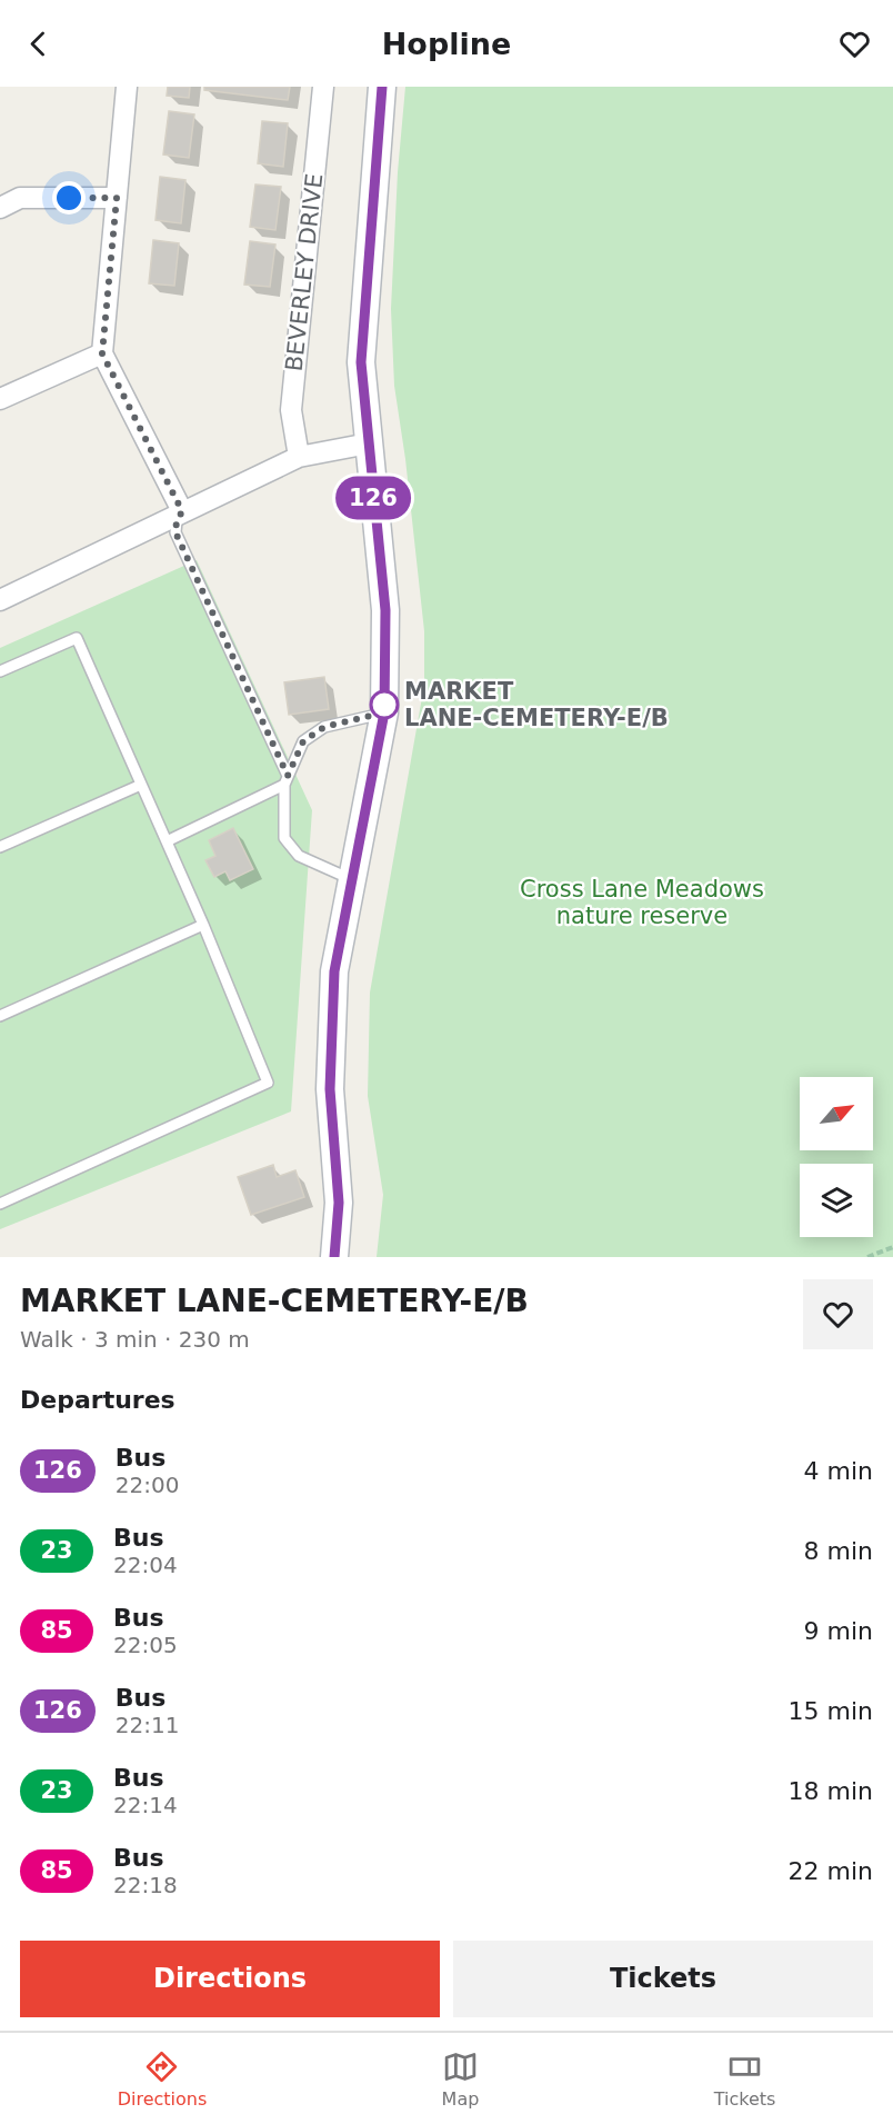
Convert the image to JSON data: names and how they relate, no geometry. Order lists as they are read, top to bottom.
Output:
{
  "streets": {
    "street": ["BEVERLEY DRIVE"]
  },
  "parks": ["Cross Lane Meadows nature reserve"],
  "places": ["MARKET LANE-CEMETERY-E/B"],
  "lines": ["bus line 126"],
  "north": "top right",
  "page": {
    "header": "Hopline",
    "on_map": "126",
    "heading": [
      ["MARKET LANE-CEMETERY-E/B", "Walk · 3 min · 230 m"],
      "Departures"
    ],
    "list": [
      {
        "mark": "126",
        "name": "Bus",
        "note": "22:00",
        "value": "4 min"
      },
      {
        "mark": "23",
        "name": "Bus",
        "note": "22:04",
        "value": "8 min"
      },
      {
        "mark": "85",
        "name": "Bus",
        "note": "22:05",
        "value": "9 min"
      },
      {
        "mark": "126",
        "name": "Bus",
        "note": "22:11",
        "value": "15 min"
      },
      {
        "mark": "23",
        "name": "Bus",
        "note": "22:14",
        "value": "18 min"
      },
      {
        "mark": "85",
        "name": "Bus",
        "note": "22:18",
        "value": "22 min"
      }
    ],
    "buttons": ["Directions", "Tickets"],
    "tabs": ["Directions", "Map", "Tickets"]
  }
}
